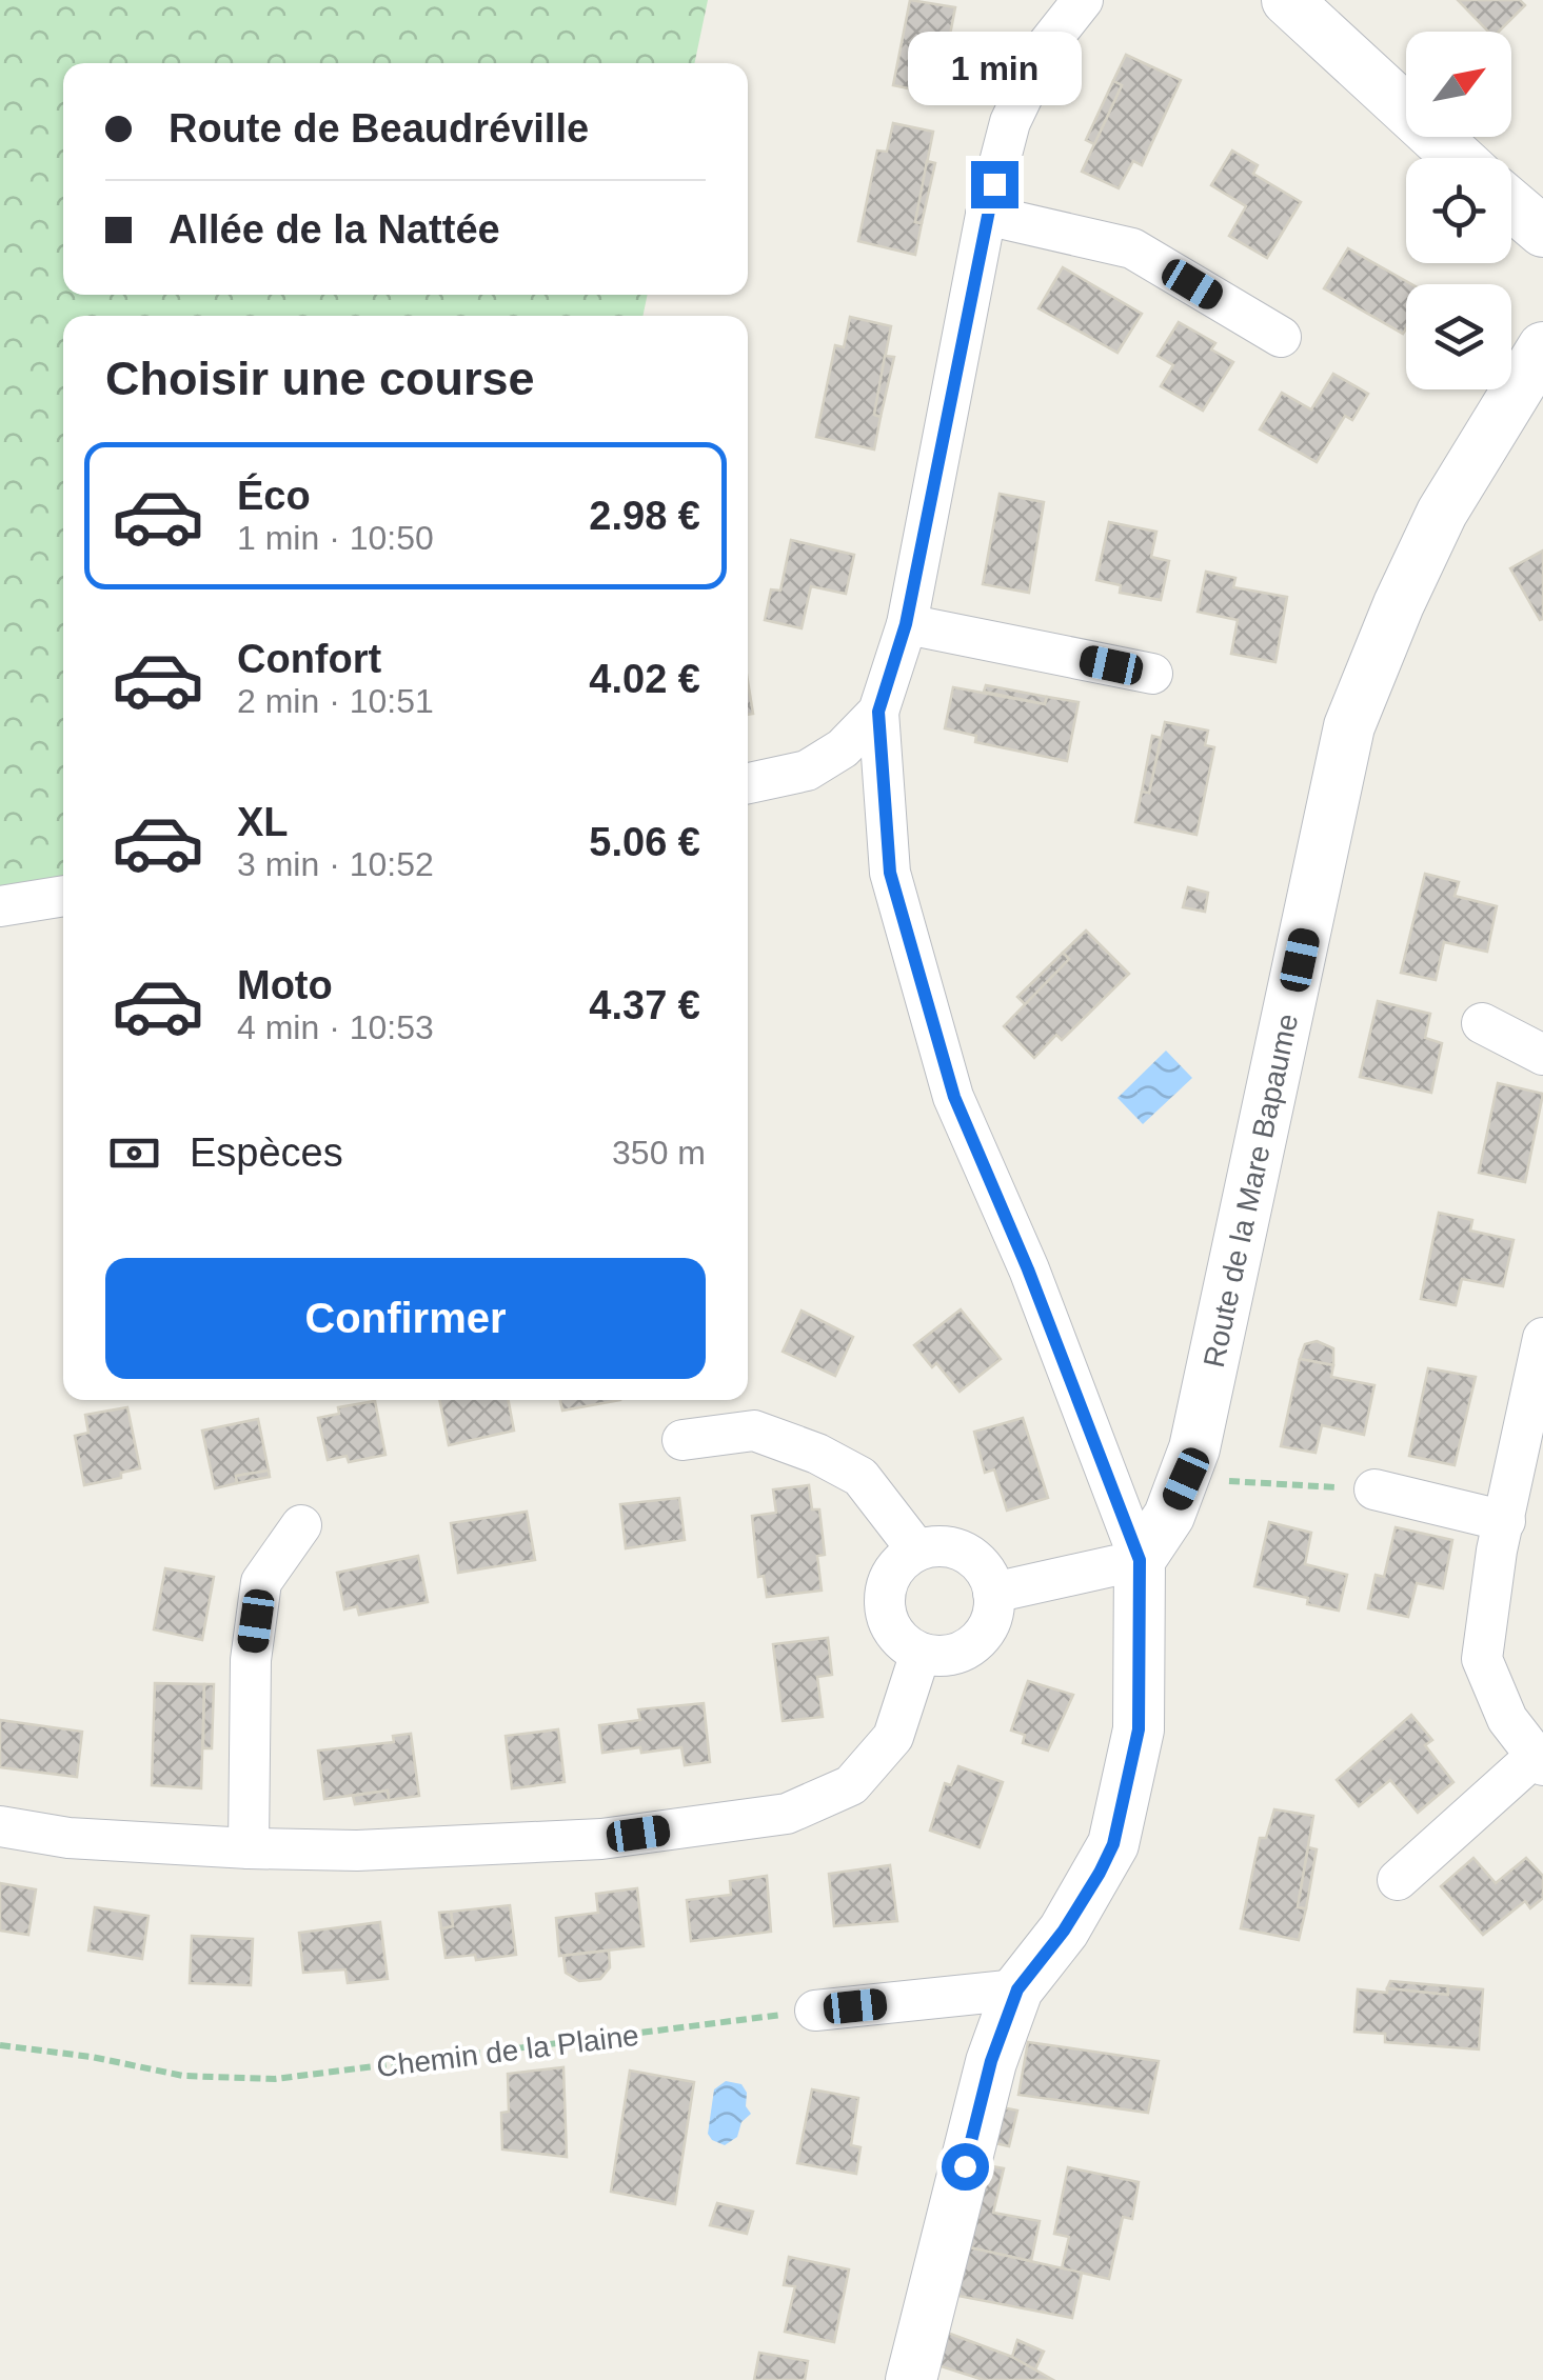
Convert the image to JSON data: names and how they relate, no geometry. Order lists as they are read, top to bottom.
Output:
{
  "streets": {
    "street": ["Route de la Mare Bapaume"],
    "path": ["Chemin de la Plaine"]
  },
  "north": "top right",
  "page": {
    "bubble": "1 min",
    "banner": ["Route de Beaudréville", "Allée de la Nattée"],
    "heading": "Choisir une course",
    "list": [
      {
        "name": "Éco",
        "note": "1 min · 10:50",
        "value": "2.98 €"
      },
      {
        "name": "Confort",
        "note": "2 min · 10:51",
        "value": "4.02 €"
      },
      {
        "name": "XL",
        "note": "3 min · 10:52",
        "value": "5.06 €"
      },
      {
        "name": "Moto",
        "note": "4 min · 10:53",
        "value": "4.37 €"
      }
    ],
    "pay": ["Espèces", "350 m"],
    "buttons": "Confirmer"
  }
}
